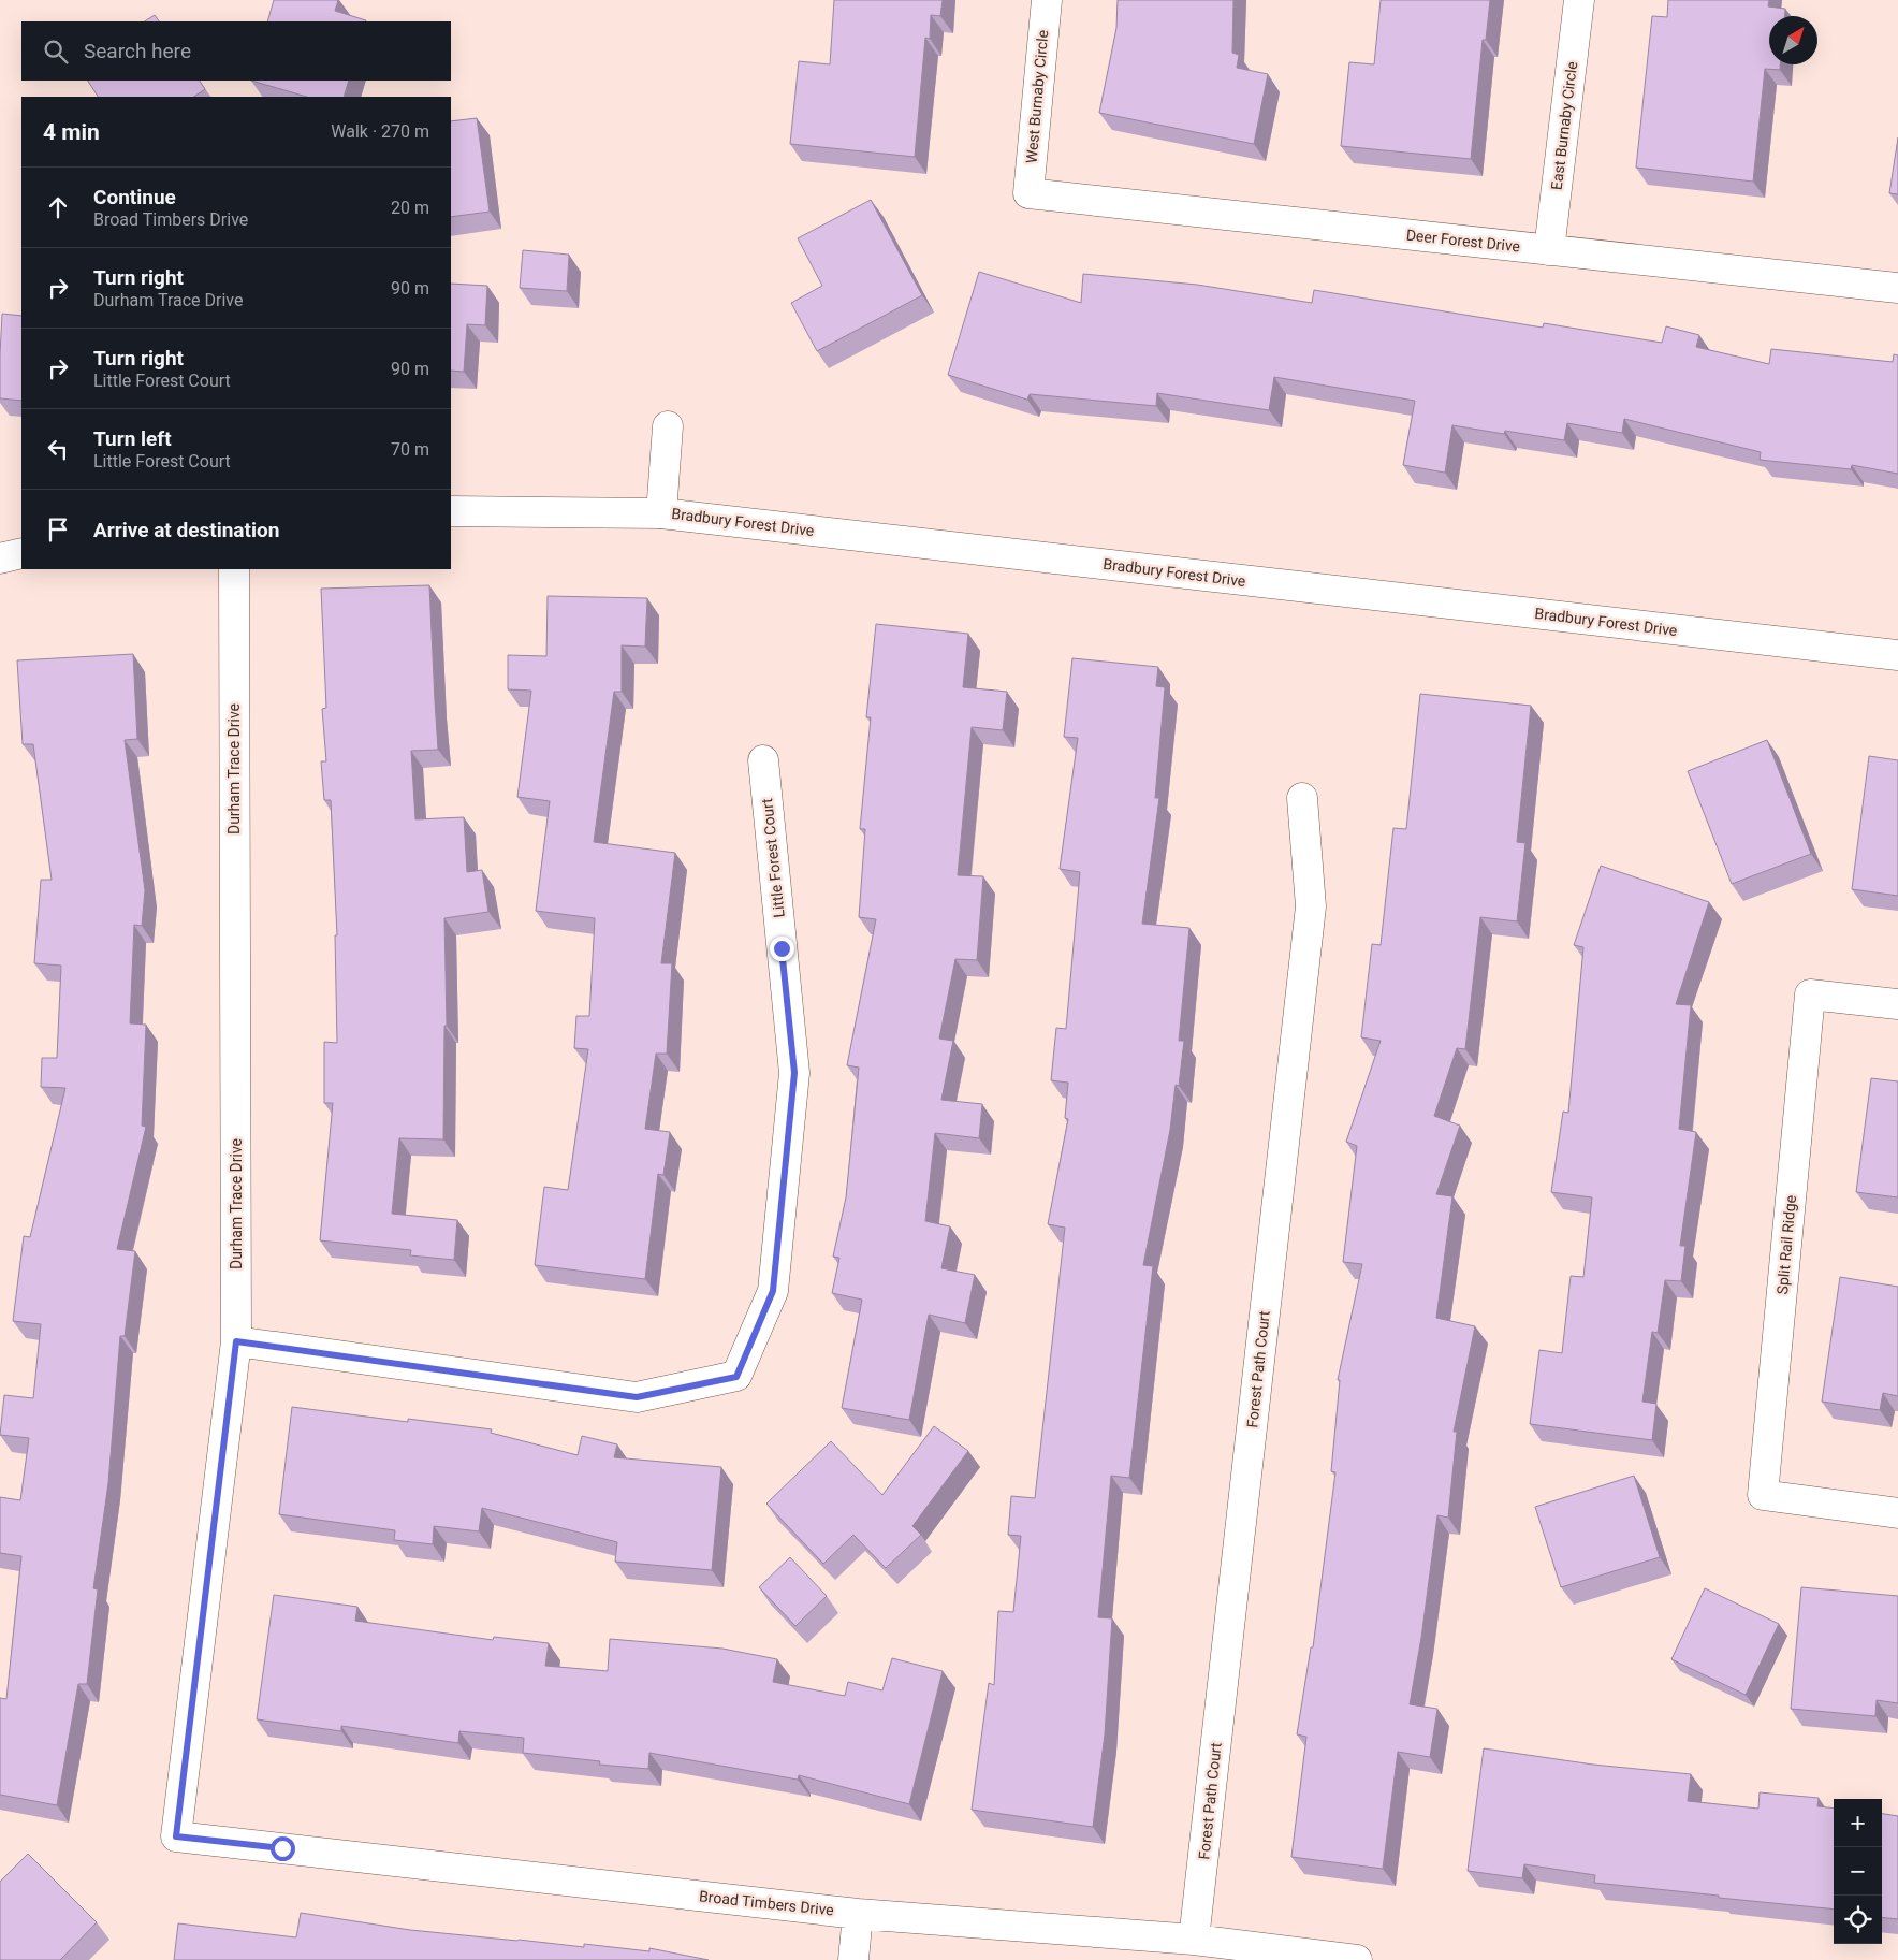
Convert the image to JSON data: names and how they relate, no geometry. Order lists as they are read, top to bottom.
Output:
{
  "streets": {
    "street": [
      "West Burnaby Circle",
      "East Burnaby Circle",
      "Deer Forest Drive",
      "Bradbury Forest Drive",
      "Durham Trace Drive",
      "Little Forest Court",
      "Split Rail Ridge",
      "Forest Path Court",
      "Broad Timbers Drive"
    ]
  },
  "crossings": [
    ["West Burnaby Circle", "Deer Forest Drive"],
    ["East Burnaby Circle", "Deer Forest Drive"],
    ["Durham Trace Drive", "Little Forest Court"],
    ["Durham Trace Drive", "Broad Timbers Drive"],
    ["Forest Path Court", "Broad Timbers Drive"]
  ],
  "north": "top right",
  "page": {
    "search": "Search here",
    "heading": ["4 min", "Walk · 270 m"],
    "list": [
      ["Continue", "Broad Timbers Drive", "20 m"],
      ["Turn right", "Durham Trace Drive", "90 m"],
      ["Turn right", "Little Forest Court", "90 m"],
      ["Turn left", "Little Forest Court", "70 m"],
      "Arrive at destination"
    ],
    "map_buttons": ["+", "−"]
  }
}
